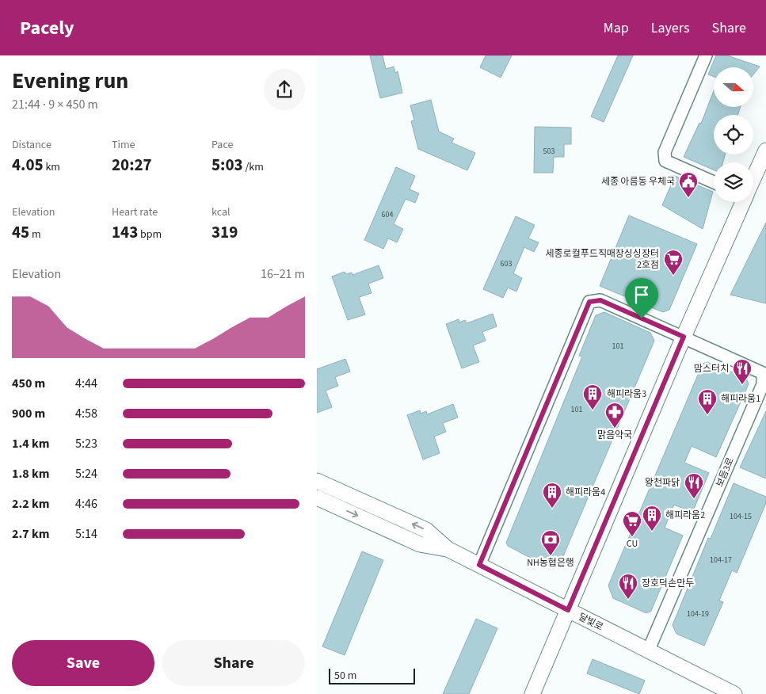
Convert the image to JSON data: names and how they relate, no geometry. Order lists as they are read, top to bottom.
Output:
{
  "streets": {
    "street": ["보듬3로", "달빛로"]
  },
  "crossings": [
    ["보듬3로", "달빛로"]
  ],
  "places": {
    "public building": ["세종 아름동 우체국"],
    "supermarket": ["세종로컬푸드직매장싱싱장터 2호점", "CU"],
    "restaurant": ["맘스터치", "왕천파닭", "장호덕손만두"],
    "building": [
      "해피라움3",
      "해피라움1",
      "해피라움4",
      "해피라움2"
    ],
    "pharmacy": ["맑음약국"],
    "bank": ["NH농협은행"]
  },
  "house_numbers": [
    "503",
    "604",
    "603",
    "101",
    "101",
    "104-15",
    "104-17",
    "104-19"
  ],
  "scale_bar": "50 m",
  "north": "right",
  "page": {
    "header": "Pacely",
    "nav": ["Map", "Layers", "Share"],
    "heading": ["Evening run", "21:44 · 9 × 450 m"],
    "stats": [
      ["Distance", "4.05 km"],
      ["Time", "20:27"],
      ["Pace", "5:03 /km"],
      ["Elevation", "45 m"],
      ["Heart rate", "143 bpm"],
      ["kcal", "319"]
    ],
    "chart": ["Elevation", "16–21 m"],
    "list": [
      {
        "name": "450 m",
        "note": "4:44"
      },
      {
        "name": "900 m",
        "note": "4:58"
      },
      {
        "name": "1.4 km",
        "note": "5:23"
      },
      {
        "name": "1.8 km",
        "note": "5:24"
      },
      {
        "name": "2.2 km",
        "note": "4:46"
      },
      {
        "name": "2.7 km",
        "note": "5:14"
      }
    ],
    "buttons": ["Save", "Share"],
    "scale": "50 m"
  }
}
